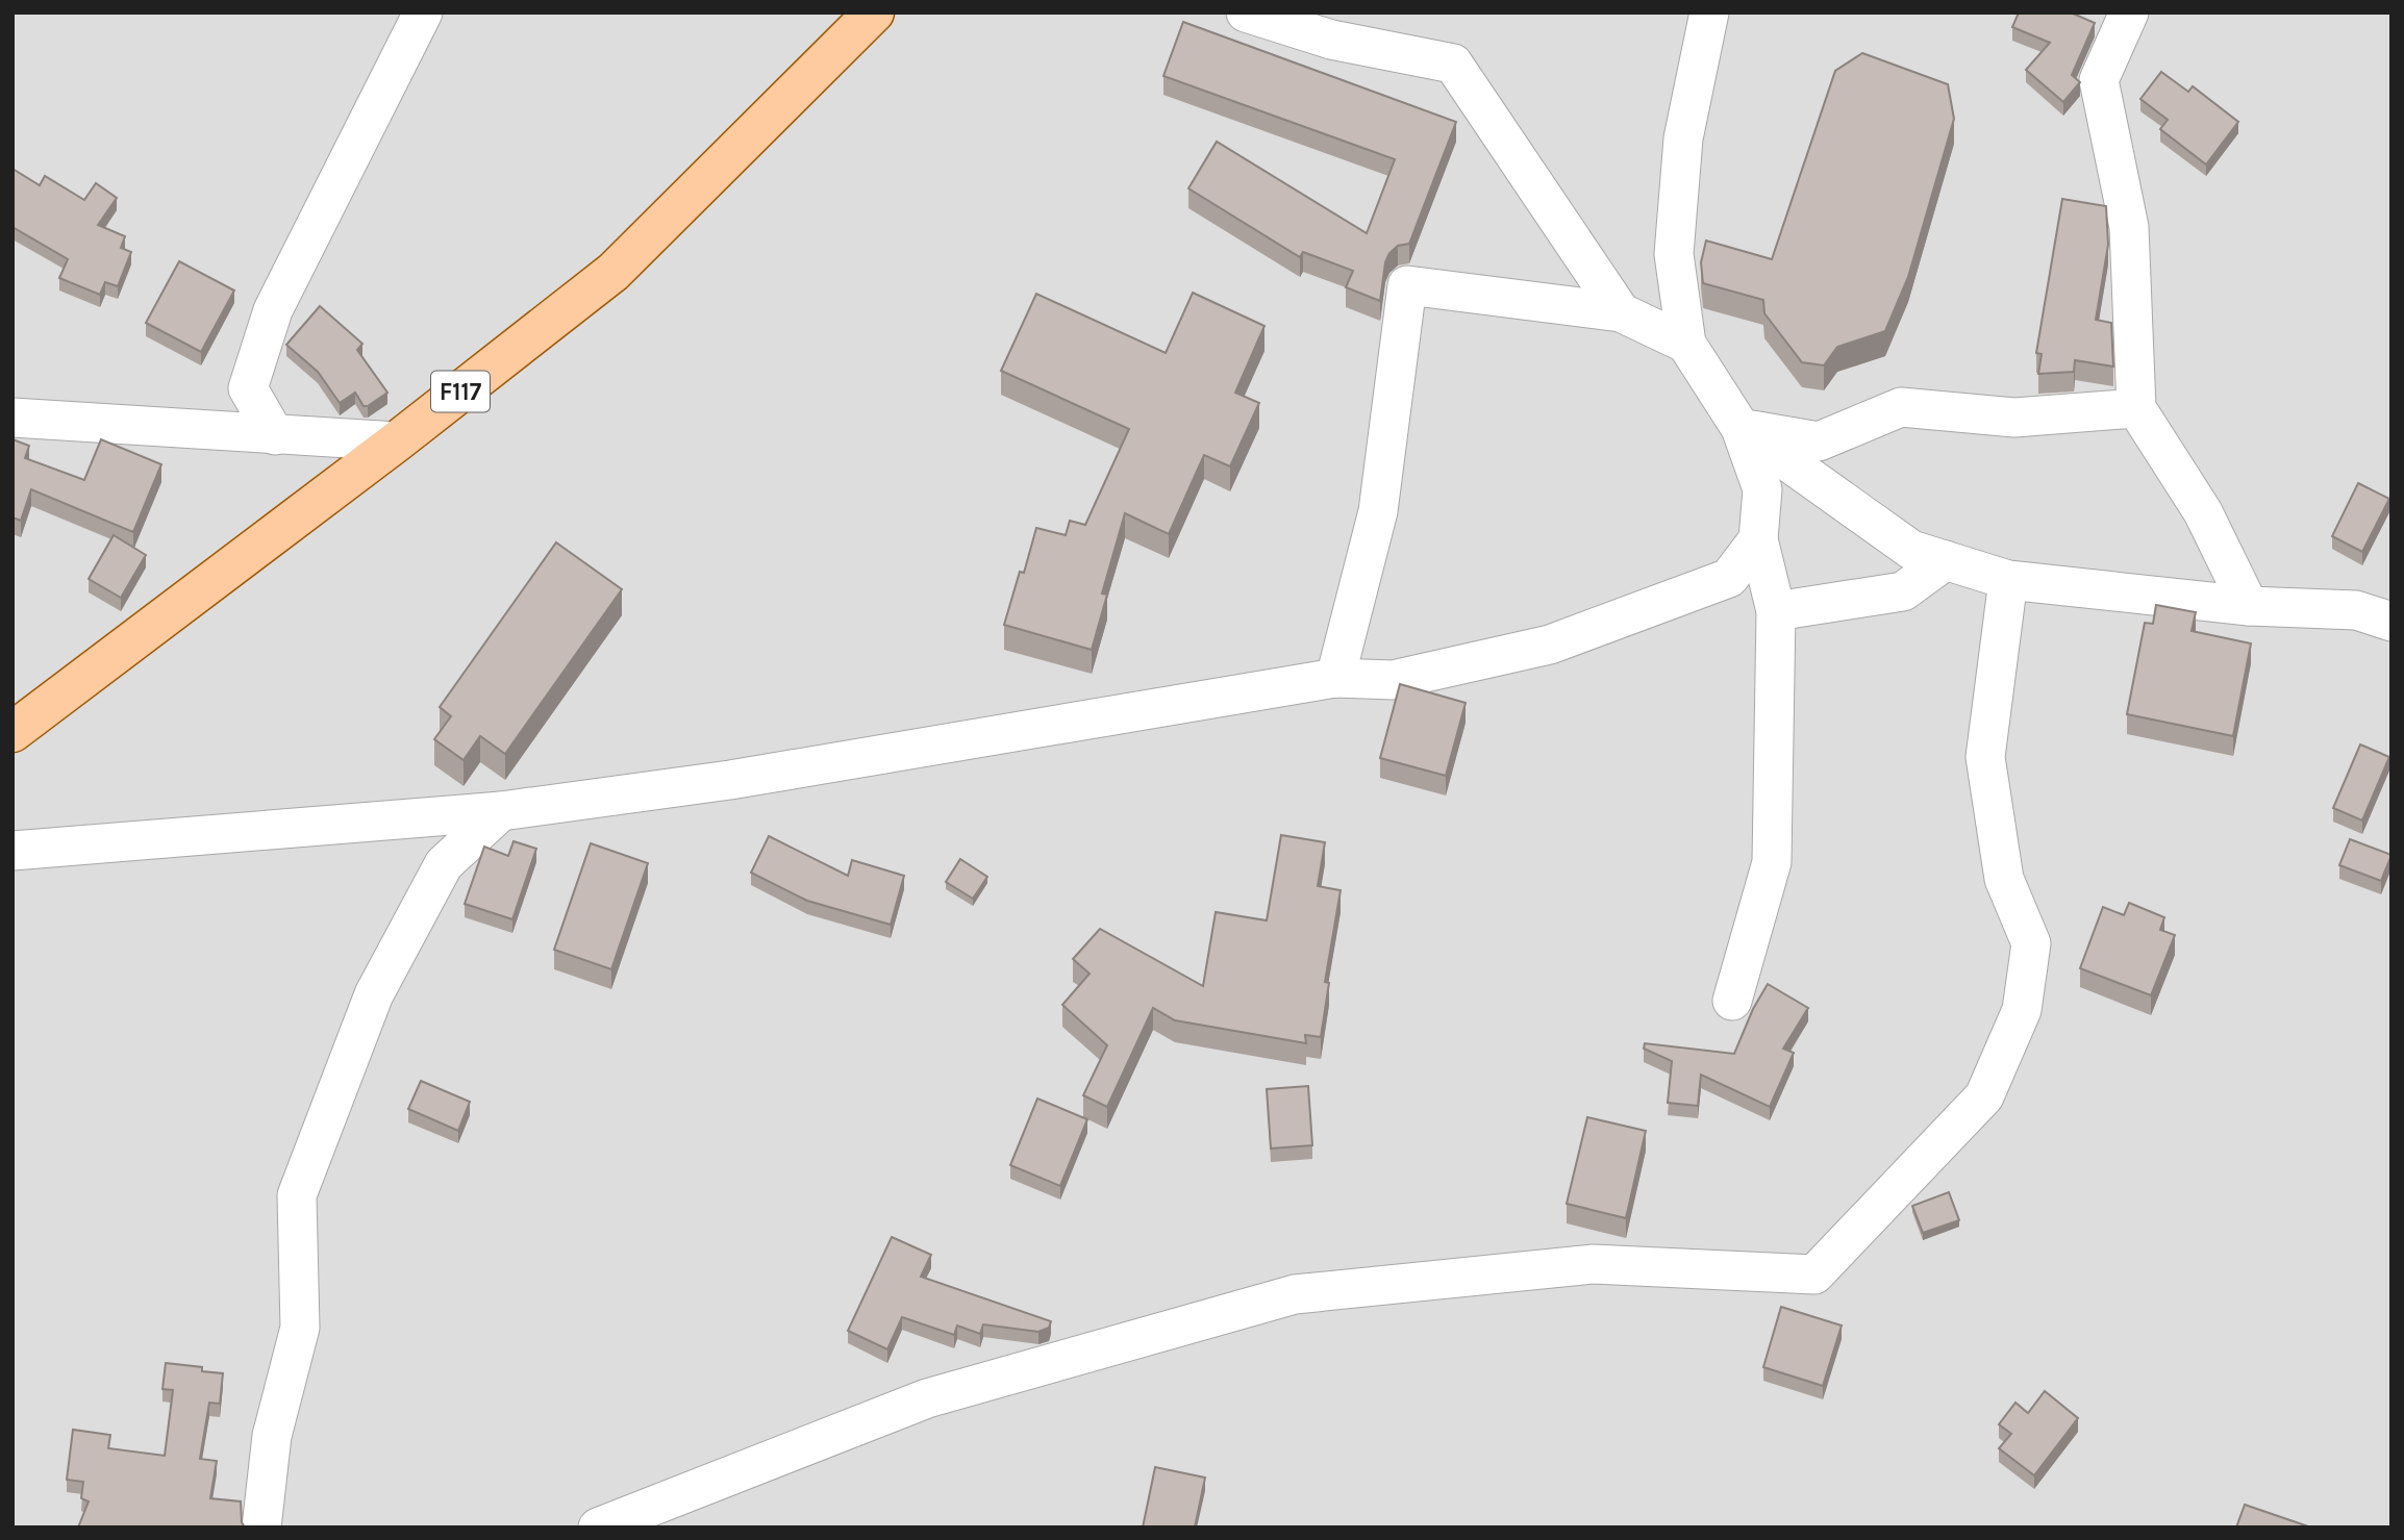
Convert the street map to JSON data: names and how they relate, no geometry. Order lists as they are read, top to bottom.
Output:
{
  "streets": {
    "main road": ["F117"]
  }
}
